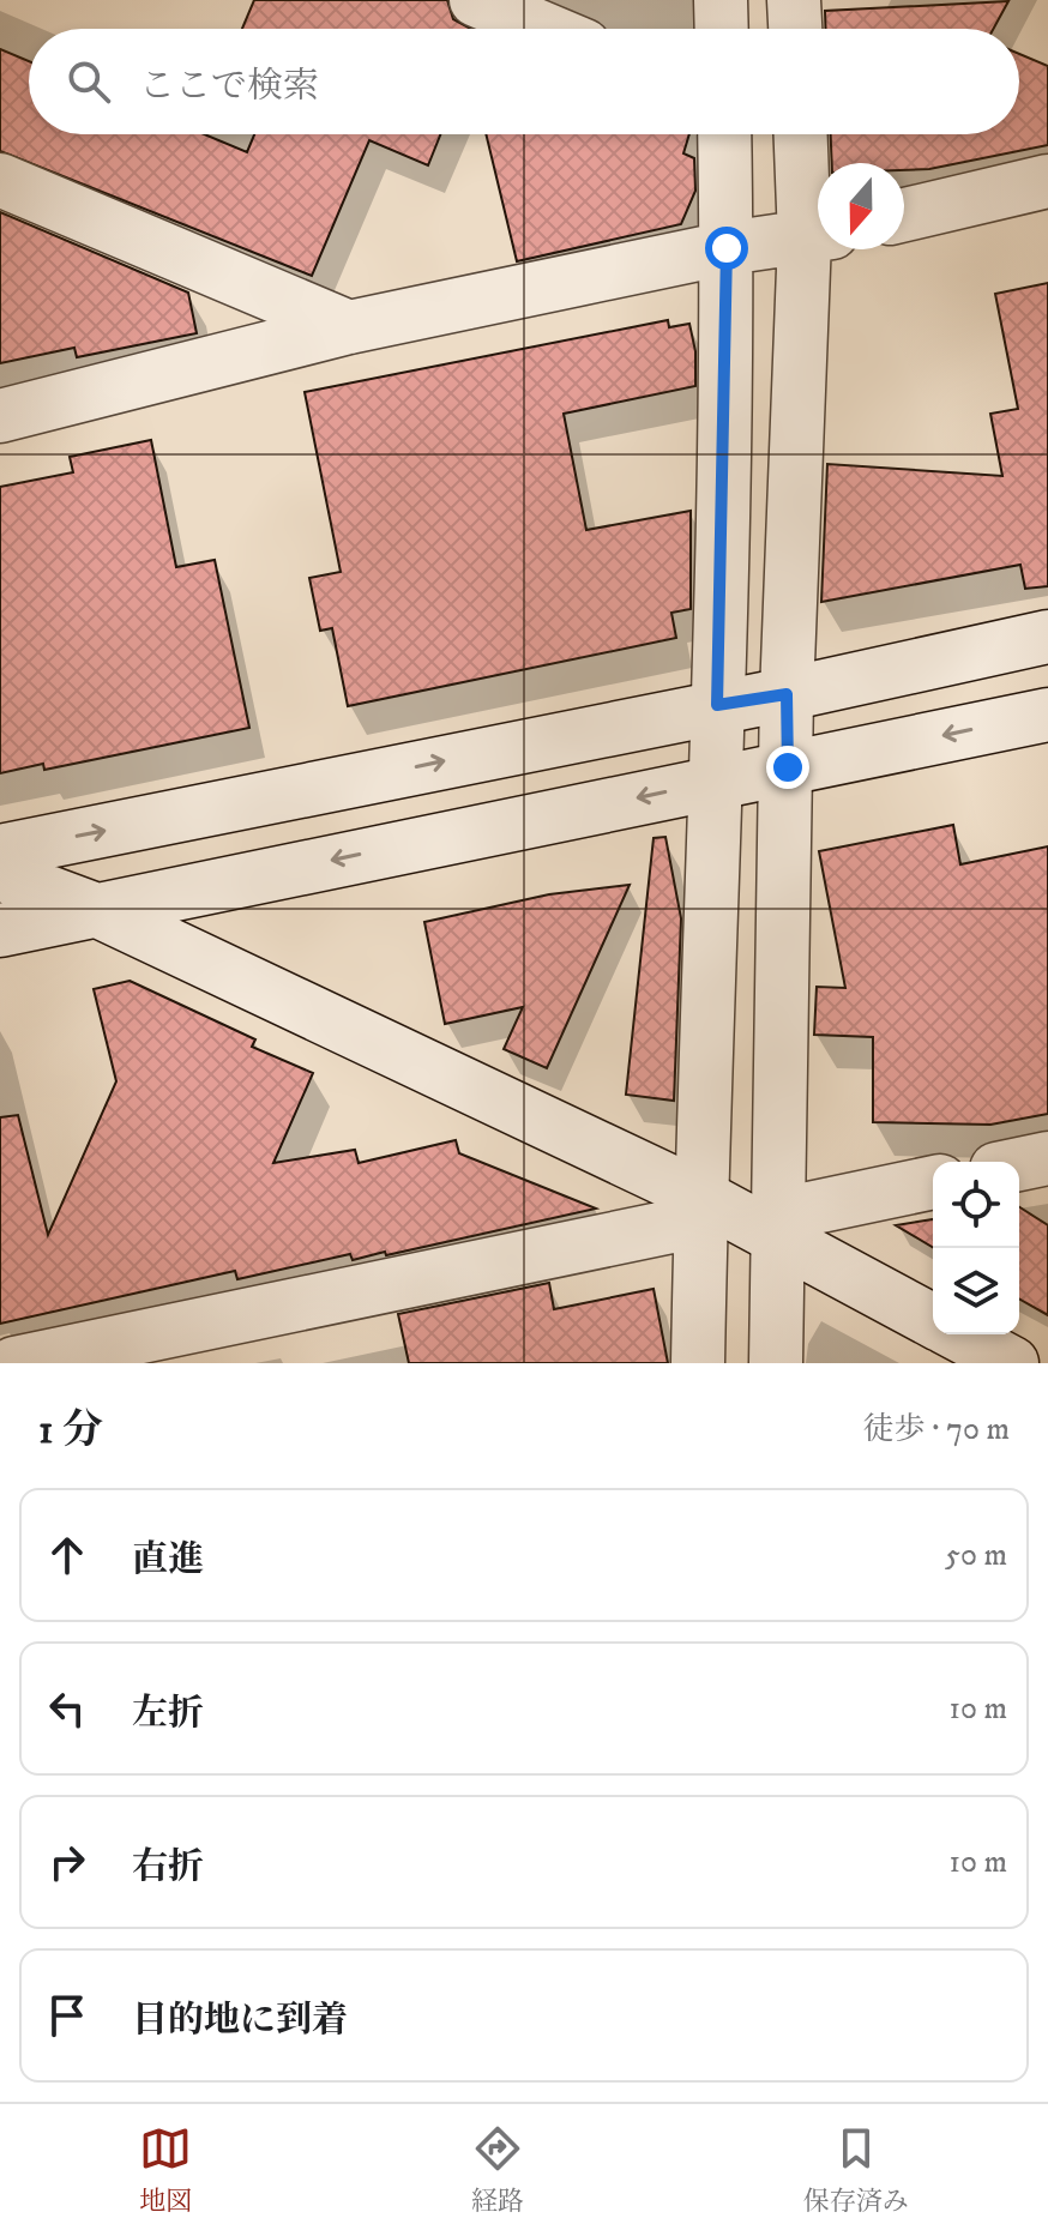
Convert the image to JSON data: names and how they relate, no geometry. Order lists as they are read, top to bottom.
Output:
{
  "north": "bottom",
  "page": {
    "search": "ここで検索",
    "heading": ["1 分", "徒歩 · 70 m"],
    "list": [
      ["直進", "50 m"],
      ["左折", "10 m"],
      ["右折", "10 m"],
      "目的地に到着"
    ],
    "nav": ["地図", "経路", "保存済み"]
  }
}
